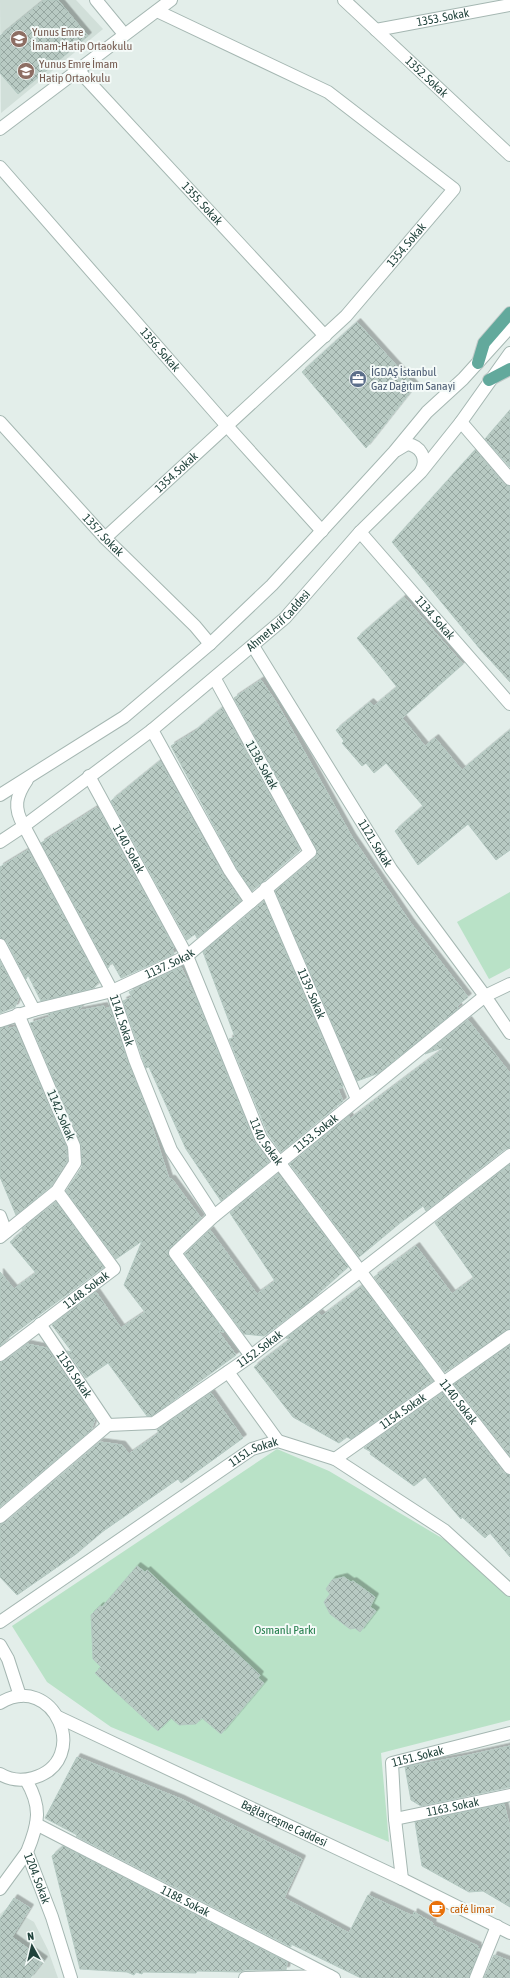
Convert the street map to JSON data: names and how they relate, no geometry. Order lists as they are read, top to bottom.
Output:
{
  "streets": {
    "street": [
      "1353. Sokak",
      "1352. Sokak",
      "1355. Sokak",
      "1354. Sokak",
      "1356. Sokak",
      "1357. Sokak",
      "1134. Sokak",
      "Ahmet Arif Caddesi",
      "1138. Sokak",
      "1121. Sokak",
      "1140. Sokak",
      "1137. Sokak",
      "1139. Sokak",
      "1141. Sokak",
      "1142. Sokak",
      "1153. Sokak",
      "1148. Sokak",
      "1152. Sokak",
      "1150. Sokak",
      "1154. Sokak",
      "1151. Sokak",
      "1163. Sokak",
      "Bağlarçeşme Caddesi",
      "1204. Sokak",
      "1188. Sokak"
    ]
  },
  "crossings": [
    ["1353. Sokak", "1352. Sokak"],
    ["1355. Sokak", "1354. Sokak"],
    ["1354. Sokak", "1356. Sokak"],
    ["1354. Sokak", "1357. Sokak"],
    ["1134. Sokak", "Ahmet Arif Caddesi"],
    ["Ahmet Arif Caddesi", "1138. Sokak"],
    ["Ahmet Arif Caddesi", "1121. Sokak"],
    ["Ahmet Arif Caddesi", "1140. Sokak"],
    ["Ahmet Arif Caddesi", "1141. Sokak"],
    ["1138. Sokak", "1137. Sokak"],
    ["1121. Sokak", "1153. Sokak"],
    ["1140. Sokak", "1137. Sokak"],
    ["1140. Sokak", "1153. Sokak"],
    ["1140. Sokak", "1152. Sokak"],
    ["1140. Sokak", "1154. Sokak"],
    ["1137. Sokak", "1139. Sokak"],
    ["1137. Sokak", "1141. Sokak"],
    ["1137. Sokak", "1142. Sokak"],
    ["1139. Sokak", "1153. Sokak"],
    ["1141. Sokak", "1153. Sokak"],
    ["1142. Sokak", "1148. Sokak"],
    ["1153. Sokak", "1152. Sokak"],
    ["1148. Sokak", "1150. Sokak"],
    ["1152. Sokak", "1150. Sokak"],
    ["1154. Sokak", "1151. Sokak"],
    ["1151. Sokak", "1163. Sokak"],
    ["1151. Sokak", "Bağlarçeşme Caddesi"],
    ["1204. Sokak", "1188. Sokak"]
  ],
  "parks": ["Osmanlı Parkı"],
  "places": {
    "school or university": ["Yunus Emre İmam-Hatip Ortaokulu", "Yunus Emre İmam Hatip Ortaokulu"],
    "office": ["İGDAŞ İstanbul Gaz Dağıtım Sanayi"],
    "cafe": ["café limar"]
  },
  "north": "top"
}
